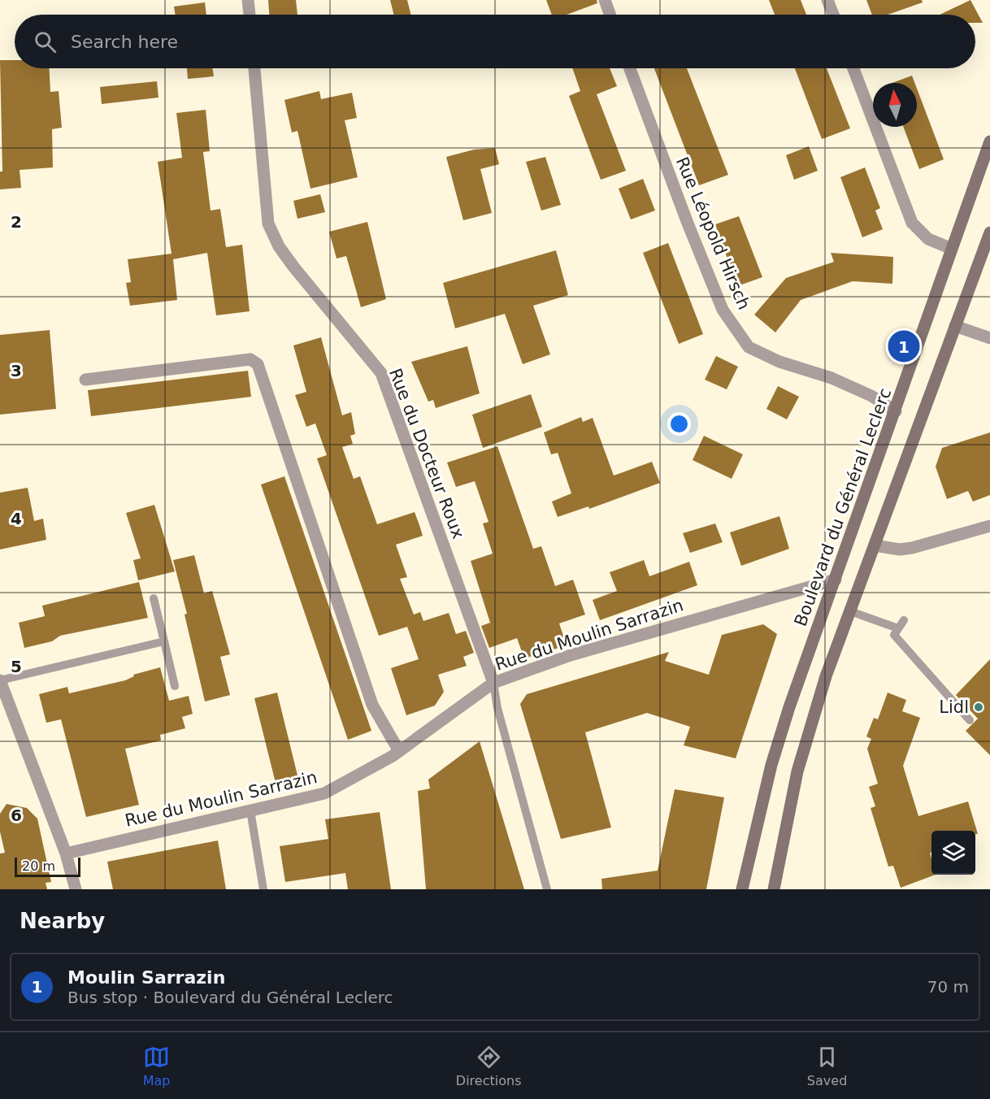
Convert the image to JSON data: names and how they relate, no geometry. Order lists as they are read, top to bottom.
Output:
{
  "streets": {
    "street": [
      "Rue Léopold Hirsch",
      "Rue du Docteur Roux",
      "Boulevard du Général Leclerc",
      "Rue du Moulin Sarrazin"
    ]
  },
  "crossings": [
    ["Rue Léopold Hirsch", "Boulevard du Général Leclerc"],
    ["Rue du Docteur Roux", "Rue du Moulin Sarrazin"],
    ["Boulevard du Général Leclerc", "Rue du Moulin Sarrazin"]
  ],
  "places": ["Lidl"],
  "scale_bar": "20 m",
  "north": "top",
  "page": {
    "search": "Search here",
    "pins": "1",
    "scale": "20 m",
    "heading": "Nearby",
    "list": [
      {
        "mark": "1",
        "name": "Moulin Sarrazin",
        "note": "Bus stop · Boulevard du Général Leclerc",
        "value": "70 m"
      }
    ],
    "nav": ["Map", "Directions", "Saved"]
  },
  "grid": {
    "rows": [
      "2",
      "3",
      "4",
      "5",
      "6"
    ]
  }
}
